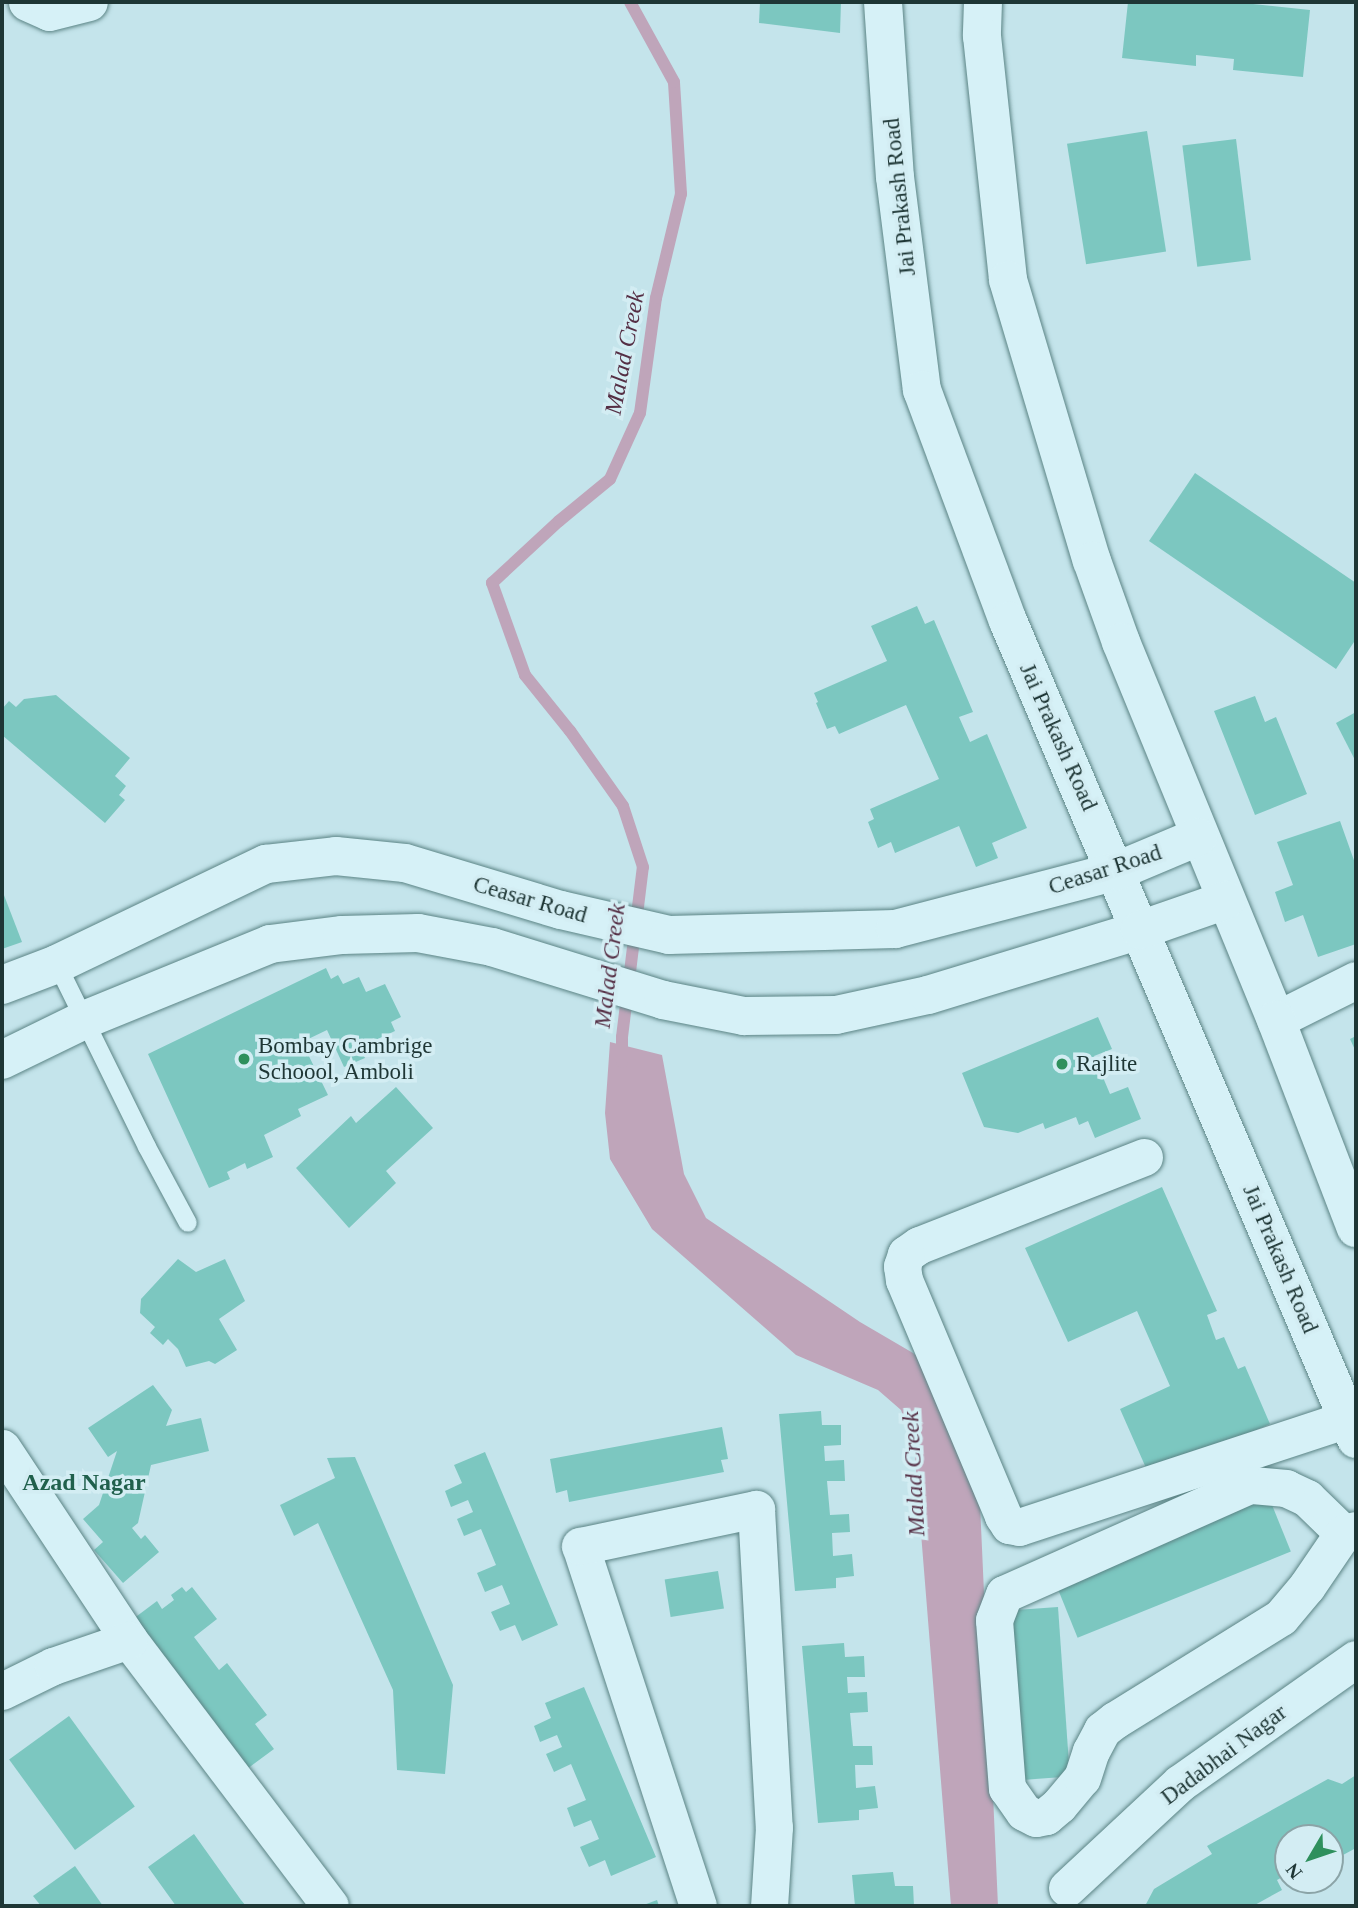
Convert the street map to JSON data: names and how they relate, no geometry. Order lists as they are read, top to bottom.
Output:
{
  "streets": {
    "main road": ["Jai Prakash Road", "Ceasar Road"],
    "street": ["Dadabhai Nagar"]
  },
  "crossings": [
    ["Jai Prakash Road", "Ceasar Road"]
  ],
  "districts": ["Azad Nagar"],
  "water": ["Malad Creek"],
  "places": ["Bombay Cambrige Schoool, Amboli", "Rajlite"],
  "north": "bottom left"
}
